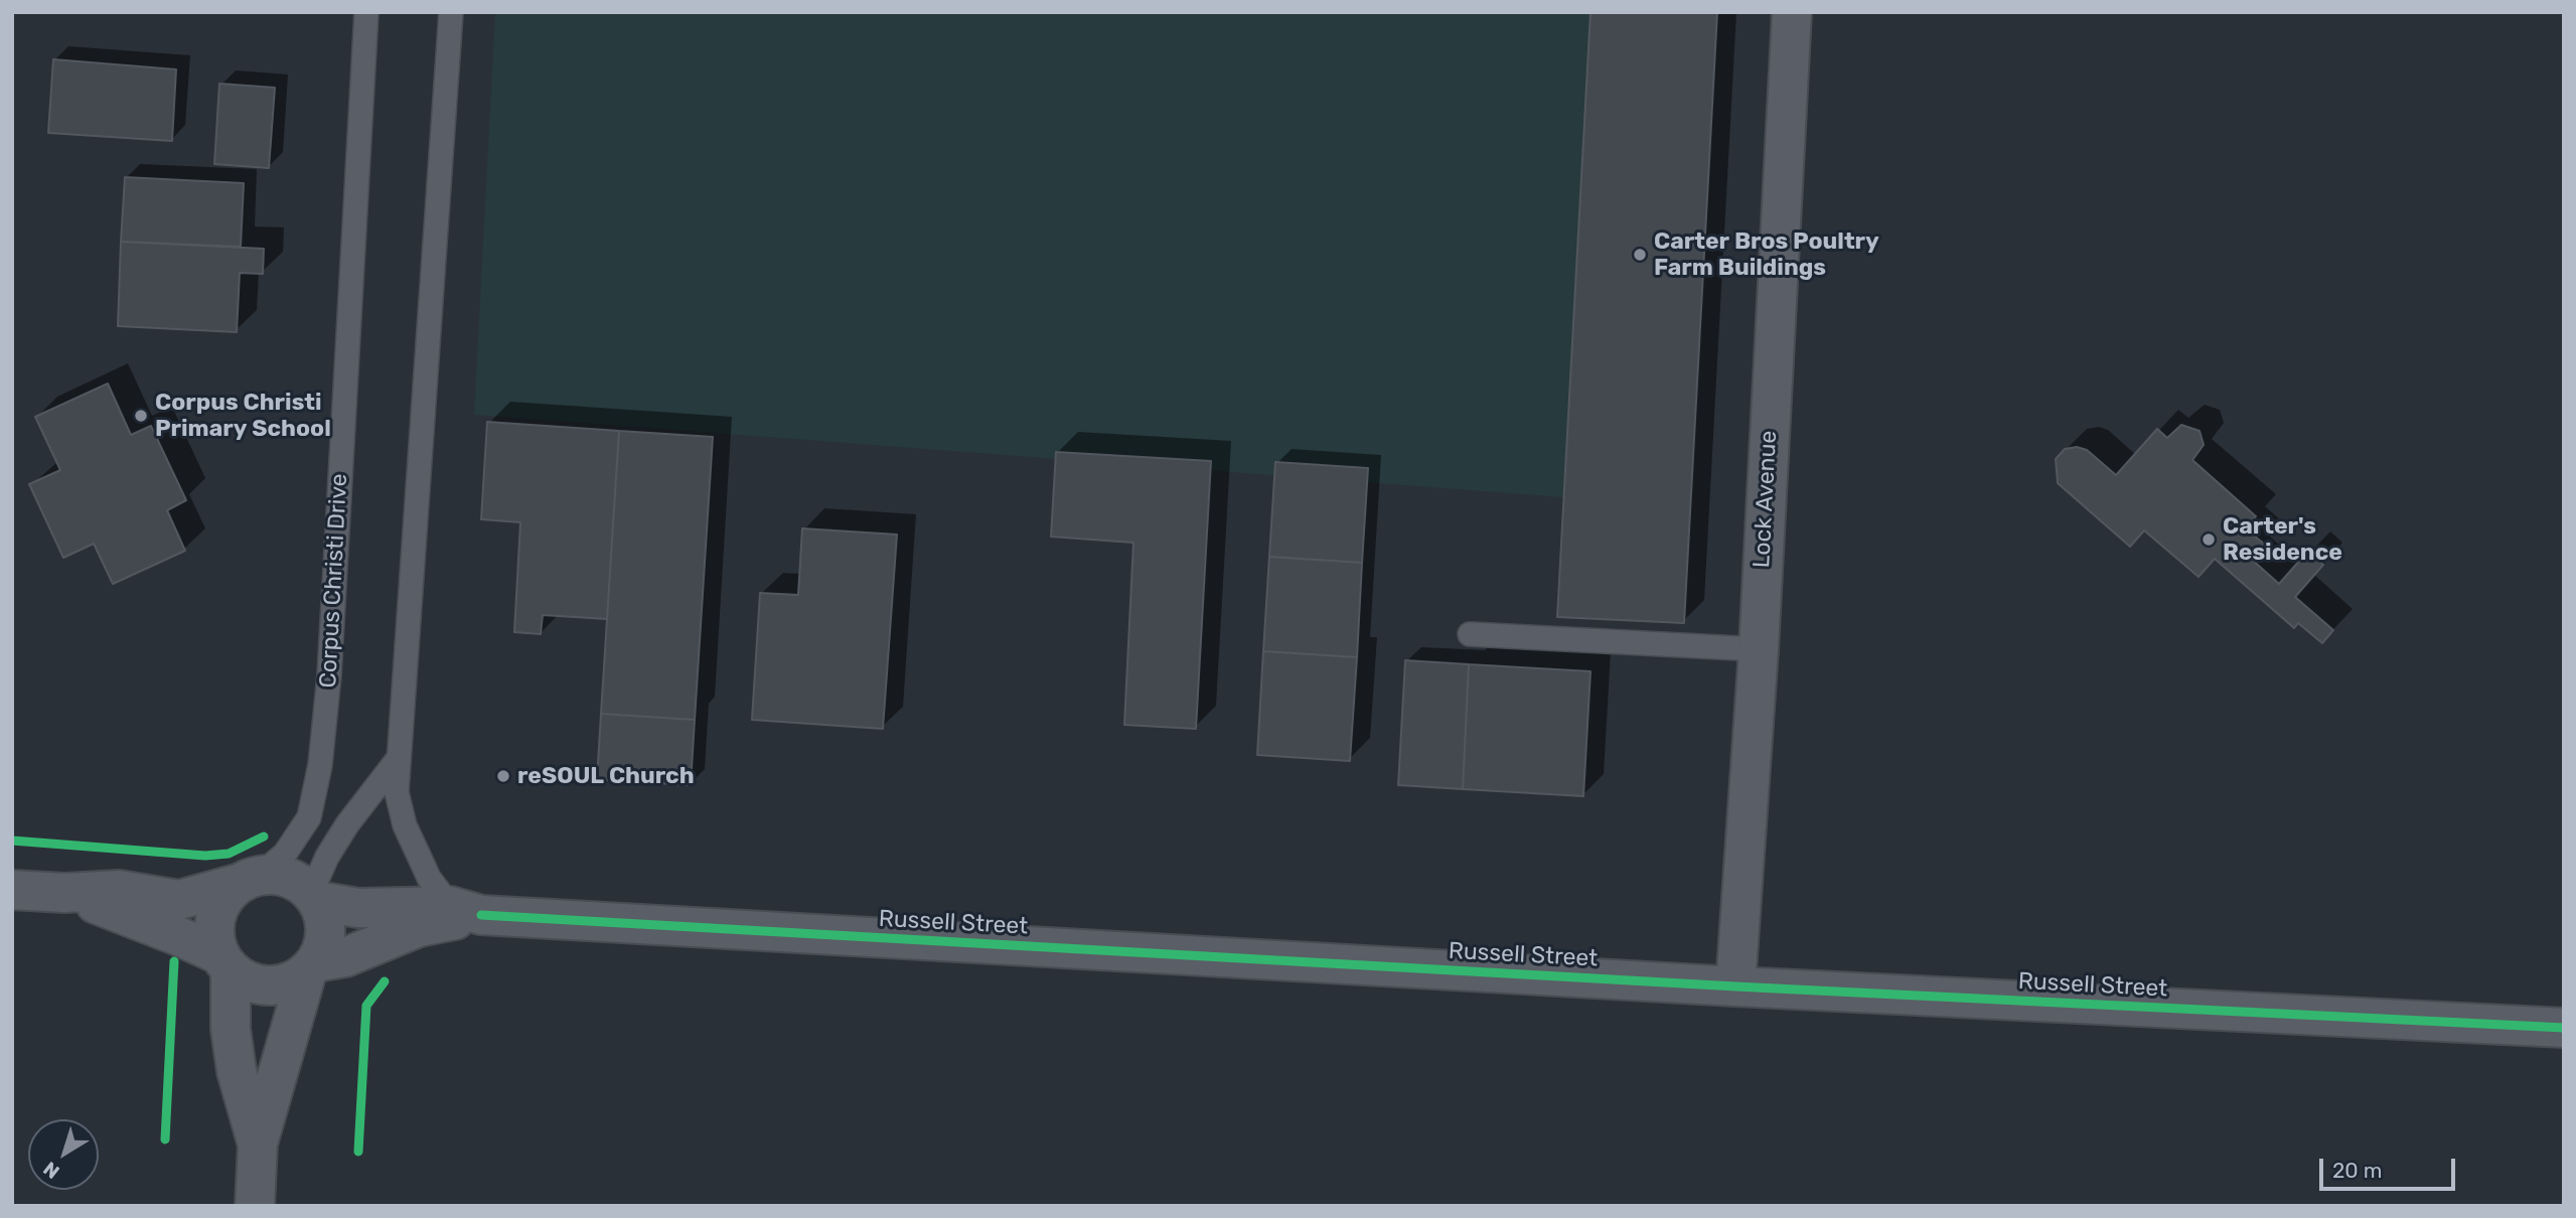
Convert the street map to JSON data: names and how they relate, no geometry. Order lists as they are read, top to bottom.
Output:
{
  "streets": {
    "street": ["Lock Avenue", "Russell Street"],
    "lane": ["Corpus Christi Drive"]
  },
  "crossings": [
    ["Lock Avenue", "Russell Street"],
    ["Corpus Christi Drive", "Russell Street"]
  ],
  "places": [
    "Carter Bros Poultry Farm Buildings",
    "Corpus Christi Primary School",
    "Carter's Residence",
    "reSOUL Church"
  ],
  "scale_bar": "20 m",
  "north": "bottom left"
}
